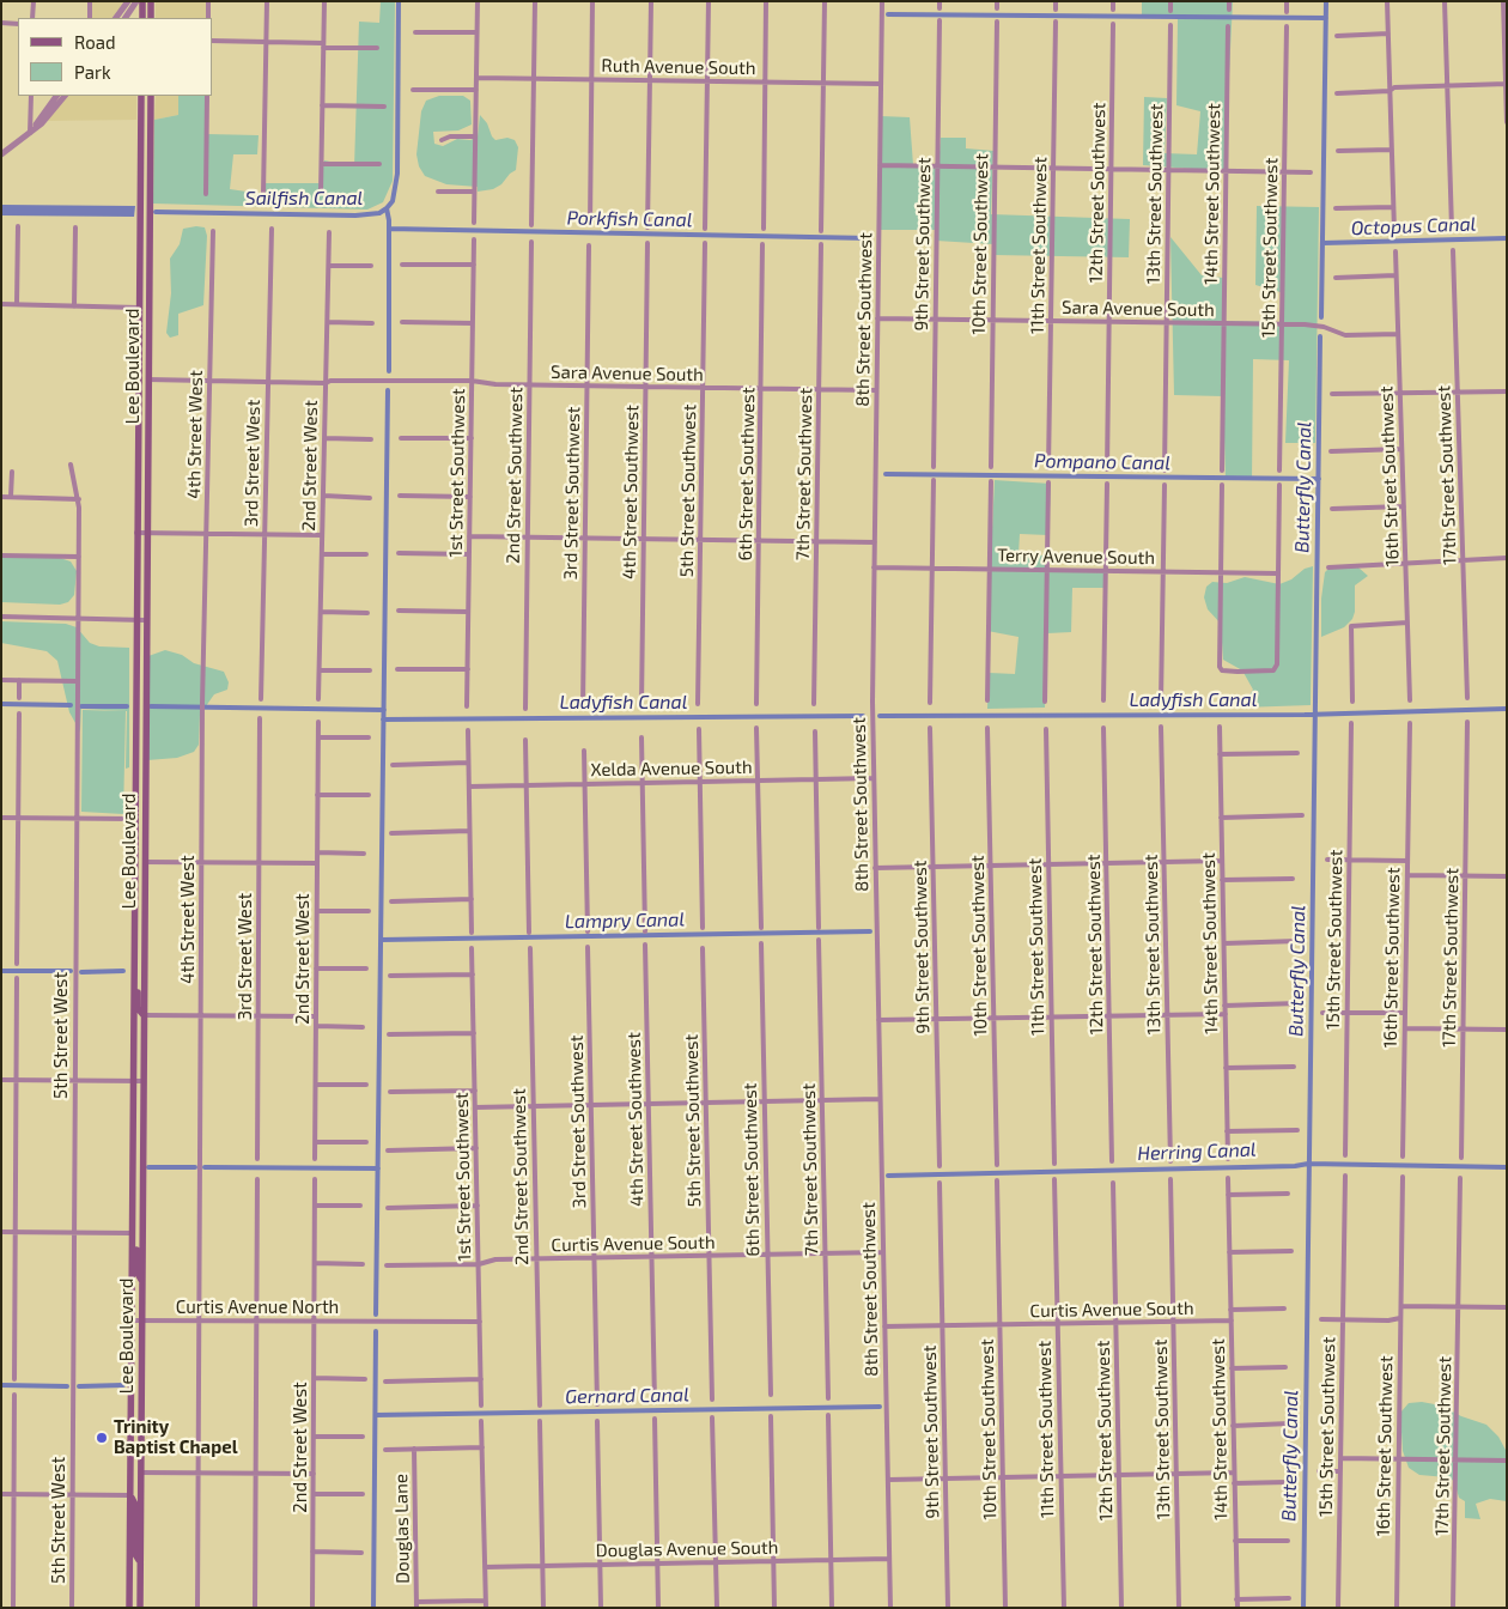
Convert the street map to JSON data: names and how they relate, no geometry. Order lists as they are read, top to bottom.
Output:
{
  "streets": {
    "main road": ["Lee Boulevard"],
    "street": [
      "Ruth Avenue South",
      "12th Street Southwest",
      "13th Street Southwest",
      "14th Street Southwest",
      "9th Street Southwest",
      "10th Street Southwest",
      "11th Street Southwest",
      "15th Street Southwest",
      "Sara Avenue South",
      "8th Street Southwest",
      "4th Street West",
      "3rd Street West",
      "2nd Street West",
      "1st Street Southwest",
      "6th Street Southwest",
      "7th Street Southwest",
      "2nd Street Southwest",
      "17th Street Southwest",
      "16th Street Southwest",
      "5th Street Southwest",
      "4th Street Southwest",
      "3rd Street Southwest",
      "Terry Avenue South",
      "Xelda Avenue South",
      "5th Street West",
      "Curtis Avenue South",
      "Curtis Avenue North",
      "Douglas Lane",
      "Douglas Avenue South"
    ]
  },
  "crossings": [
    ["Ruth Avenue South", "8th Street Southwest"],
    ["12th Street Southwest", "Sara Avenue South"],
    ["12th Street Southwest", "Curtis Avenue South"],
    ["13th Street Southwest", "Sara Avenue South"],
    ["13th Street Southwest", "Curtis Avenue South"],
    ["14th Street Southwest", "Sara Avenue South"],
    ["14th Street Southwest", "Curtis Avenue South"],
    ["9th Street Southwest", "Sara Avenue South"],
    ["9th Street Southwest", "Curtis Avenue South"],
    ["10th Street Southwest", "Sara Avenue South"],
    ["10th Street Southwest", "Curtis Avenue South"],
    ["11th Street Southwest", "Sara Avenue South"],
    ["11th Street Southwest", "Curtis Avenue South"],
    ["15th Street Southwest", "Sara Avenue South"],
    ["Sara Avenue South", "8th Street Southwest"],
    ["Sara Avenue South", "Lee Boulevard"],
    ["Sara Avenue South", "4th Street West"],
    ["Sara Avenue South", "3rd Street West"],
    ["Sara Avenue South", "2nd Street West"],
    ["Sara Avenue South", "1st Street Southwest"],
    ["Sara Avenue South", "6th Street Southwest"],
    ["Sara Avenue South", "7th Street Southwest"],
    ["Sara Avenue South", "2nd Street Southwest"],
    ["Sara Avenue South", "16th Street Southwest"],
    ["Sara Avenue South", "5th Street Southwest"],
    ["Sara Avenue South", "4th Street Southwest"],
    ["Sara Avenue South", "3rd Street Southwest"],
    ["8th Street Southwest", "Terry Avenue South"],
    ["8th Street Southwest", "Xelda Avenue South"],
    ["8th Street Southwest", "Curtis Avenue South"],
    ["8th Street Southwest", "Douglas Avenue South"],
    ["Lee Boulevard", "Curtis Avenue North"],
    ["4th Street West", "Curtis Avenue North"],
    ["2nd Street West", "Curtis Avenue North"],
    ["1st Street Southwest", "Curtis Avenue South"],
    ["1st Street Southwest", "Curtis Avenue North"],
    ["6th Street Southwest", "Curtis Avenue South"],
    ["7th Street Southwest", "Curtis Avenue South"],
    ["2nd Street Southwest", "Curtis Avenue South"],
    ["5th Street Southwest", "Curtis Avenue South"],
    ["4th Street Southwest", "Curtis Avenue South"],
    ["3rd Street Southwest", "Curtis Avenue South"]
  ],
  "water": [
    "Sailfish Canal",
    "Porkfish Canal",
    "Octopus Canal",
    "Pompano Canal",
    "Butterfly Canal",
    "Ladyfish Canal",
    "Lampry Canal",
    "Herring Canal",
    "Gernard Canal"
  ],
  "places": ["Trinity Baptist Chapel"],
  "legend": ["Road", "Park"]
}
